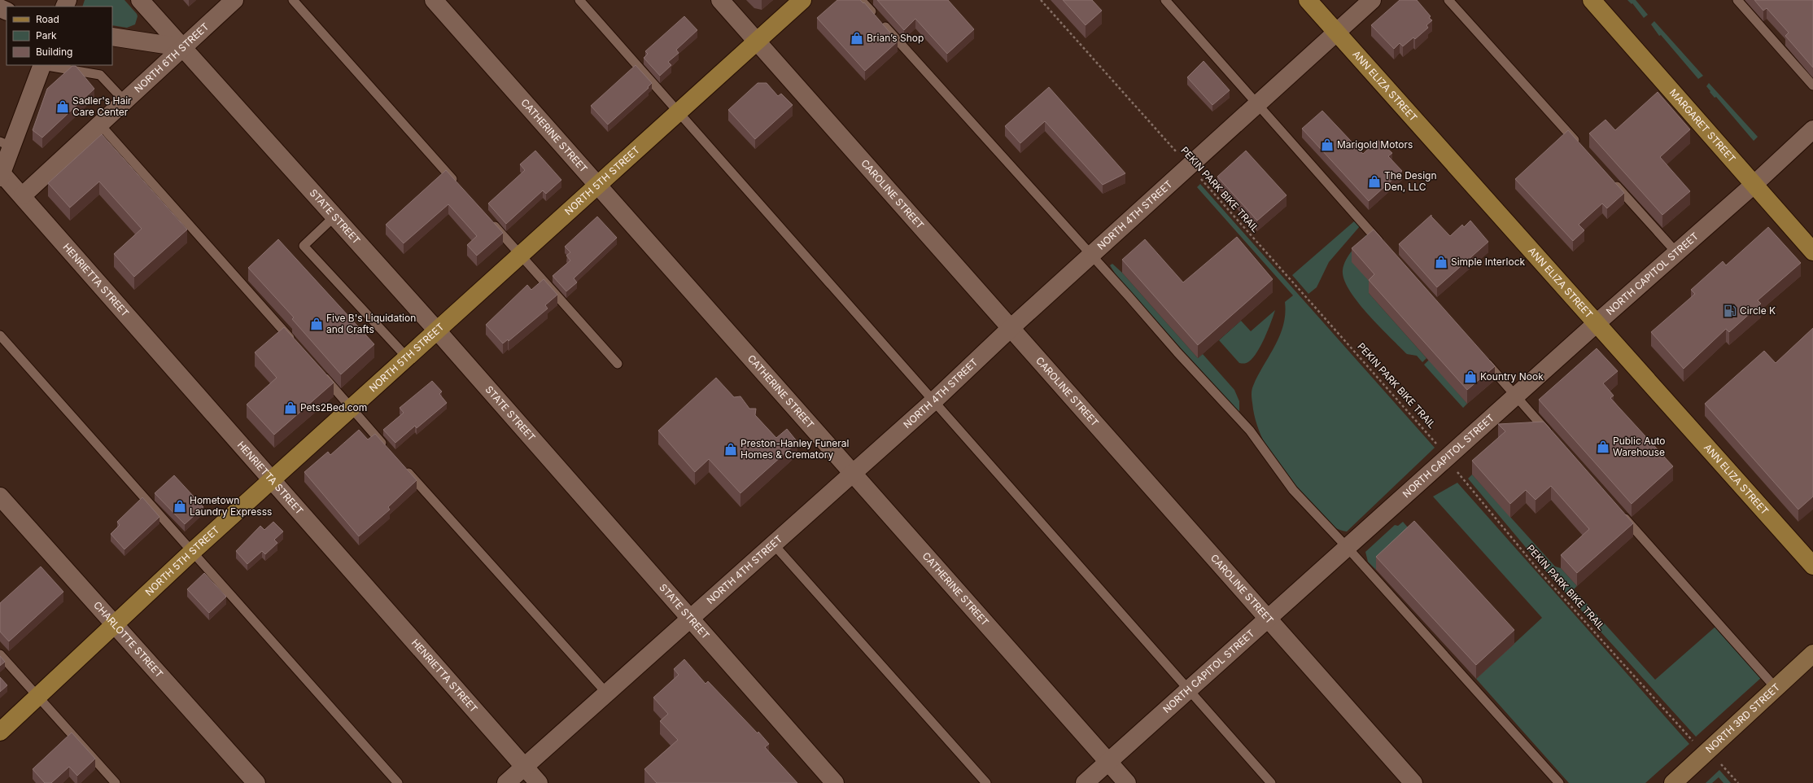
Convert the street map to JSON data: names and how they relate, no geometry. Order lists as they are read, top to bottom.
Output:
{
  "streets": {
    "main road": [
      "ANN ELIZA STREET",
      "MARGARET STREET",
      "NORTH 5TH STREET",
      "NORTH 3RD STREET"
    ],
    "street": [
      "NORTH 6TH STREET",
      "CATHERINE STREET",
      "CAROLINE STREET",
      "NORTH 4TH STREET",
      "STATE STREET",
      "NORTH CAPITOL STREET",
      "HENRIETTA STREET",
      "CHARLOTTE STREET"
    ],
    "path": ["PEKIN PARK BIKE TRAIL"]
  },
  "crossings": [
    ["NORTH 6TH STREET", "STATE STREET"],
    ["NORTH 6TH STREET", "HENRIETTA STREET"],
    ["ANN ELIZA STREET", "NORTH 4TH STREET"],
    ["ANN ELIZA STREET", "NORTH CAPITOL STREET"],
    ["MARGARET STREET", "NORTH CAPITOL STREET"],
    ["CATHERINE STREET", "NORTH 5TH STREET"],
    ["CATHERINE STREET", "NORTH 4TH STREET"],
    ["CATHERINE STREET", "NORTH CAPITOL STREET"],
    ["NORTH 5TH STREET", "CAROLINE STREET"],
    ["NORTH 5TH STREET", "STATE STREET"],
    ["NORTH 5TH STREET", "HENRIETTA STREET"],
    ["NORTH 5TH STREET", "CHARLOTTE STREET"],
    ["PEKIN PARK BIKE TRAIL", "NORTH 4TH STREET"],
    ["PEKIN PARK BIKE TRAIL", "NORTH CAPITOL STREET"],
    ["PEKIN PARK BIKE TRAIL", "NORTH 3RD STREET"],
    ["CAROLINE STREET", "NORTH 4TH STREET"],
    ["CAROLINE STREET", "NORTH CAPITOL STREET"],
    ["NORTH 4TH STREET", "STATE STREET"],
    ["NORTH 4TH STREET", "HENRIETTA STREET"]
  ],
  "places": {
    "shop": [
      "Brian’s Shop",
      "Sadler's Hair Care Center",
      "Marigold Motors",
      "The Design Den, LLC",
      "Simple Interlock",
      "Five B's Liquidation and Crafts",
      "Kountry Nook",
      "Pets2Bed.com",
      "Public Auto Warehouse",
      "Preston-Hanley Funeral Homes & Crematory",
      "Hometown Laundry Expresss"
    ],
    "fuel station": ["Circle K"]
  },
  "legend": ["Road", "Park", "Building"]
}
